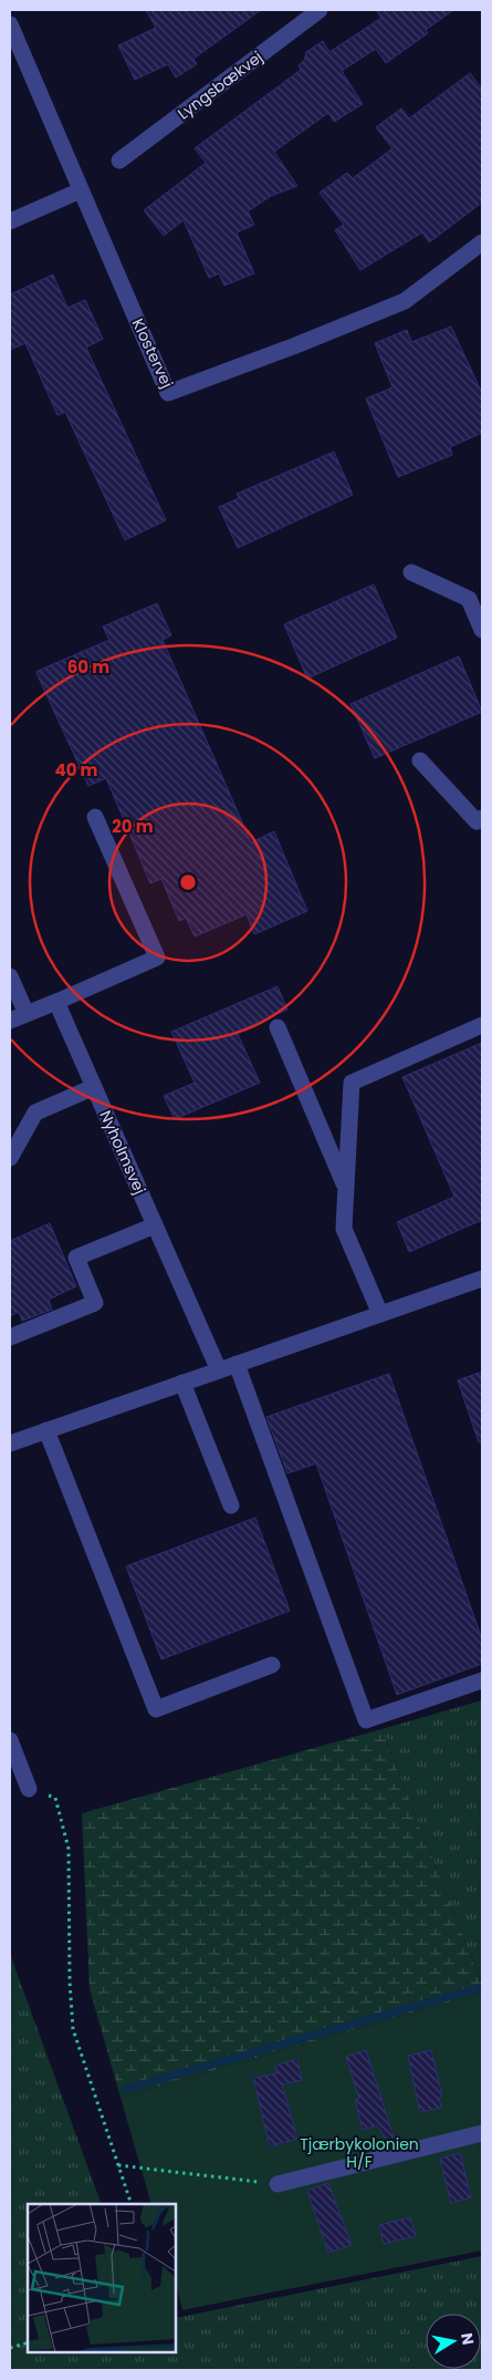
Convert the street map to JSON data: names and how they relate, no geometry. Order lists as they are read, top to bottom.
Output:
{
  "streets": {
    "street": ["Lyngsbækvej", "Klostervej", "Nyholmsvej"]
  },
  "parks": ["Tjærbykolonien H/F"],
  "north": "right",
  "rings": ["60 m", "40 m", "20 m"]
}
